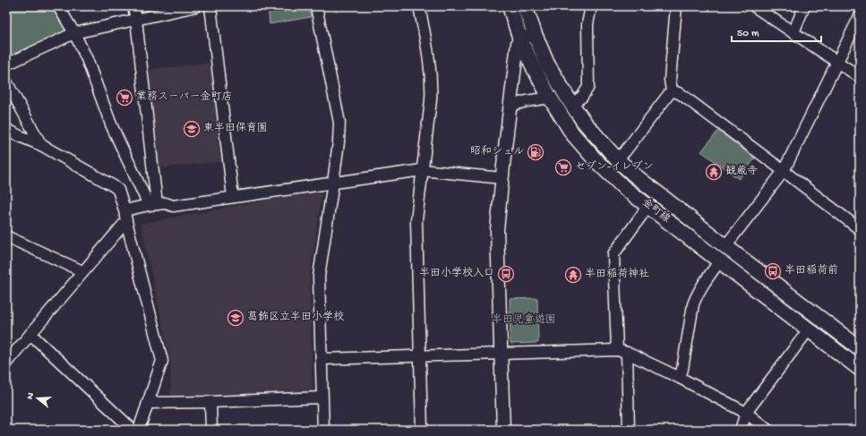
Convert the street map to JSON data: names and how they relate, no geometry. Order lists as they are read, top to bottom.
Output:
{
  "streets": {
    "main road": ["金町線"]
  },
  "parks": ["半田児童遊園"],
  "places": {
    "supermarket": ["業務スーパー金町店", "セブン-イレブン"],
    "school or university": ["東半田保育園", "葛飾区立半田小学校"],
    "fuel station": ["昭和シェル"],
    "temple": ["観蔵寺", "半田稲荷神社"],
    "bus stop": ["半田稲荷前", "半田小学校入口"]
  },
  "scale_bar": "50 m",
  "north": "left"
}
